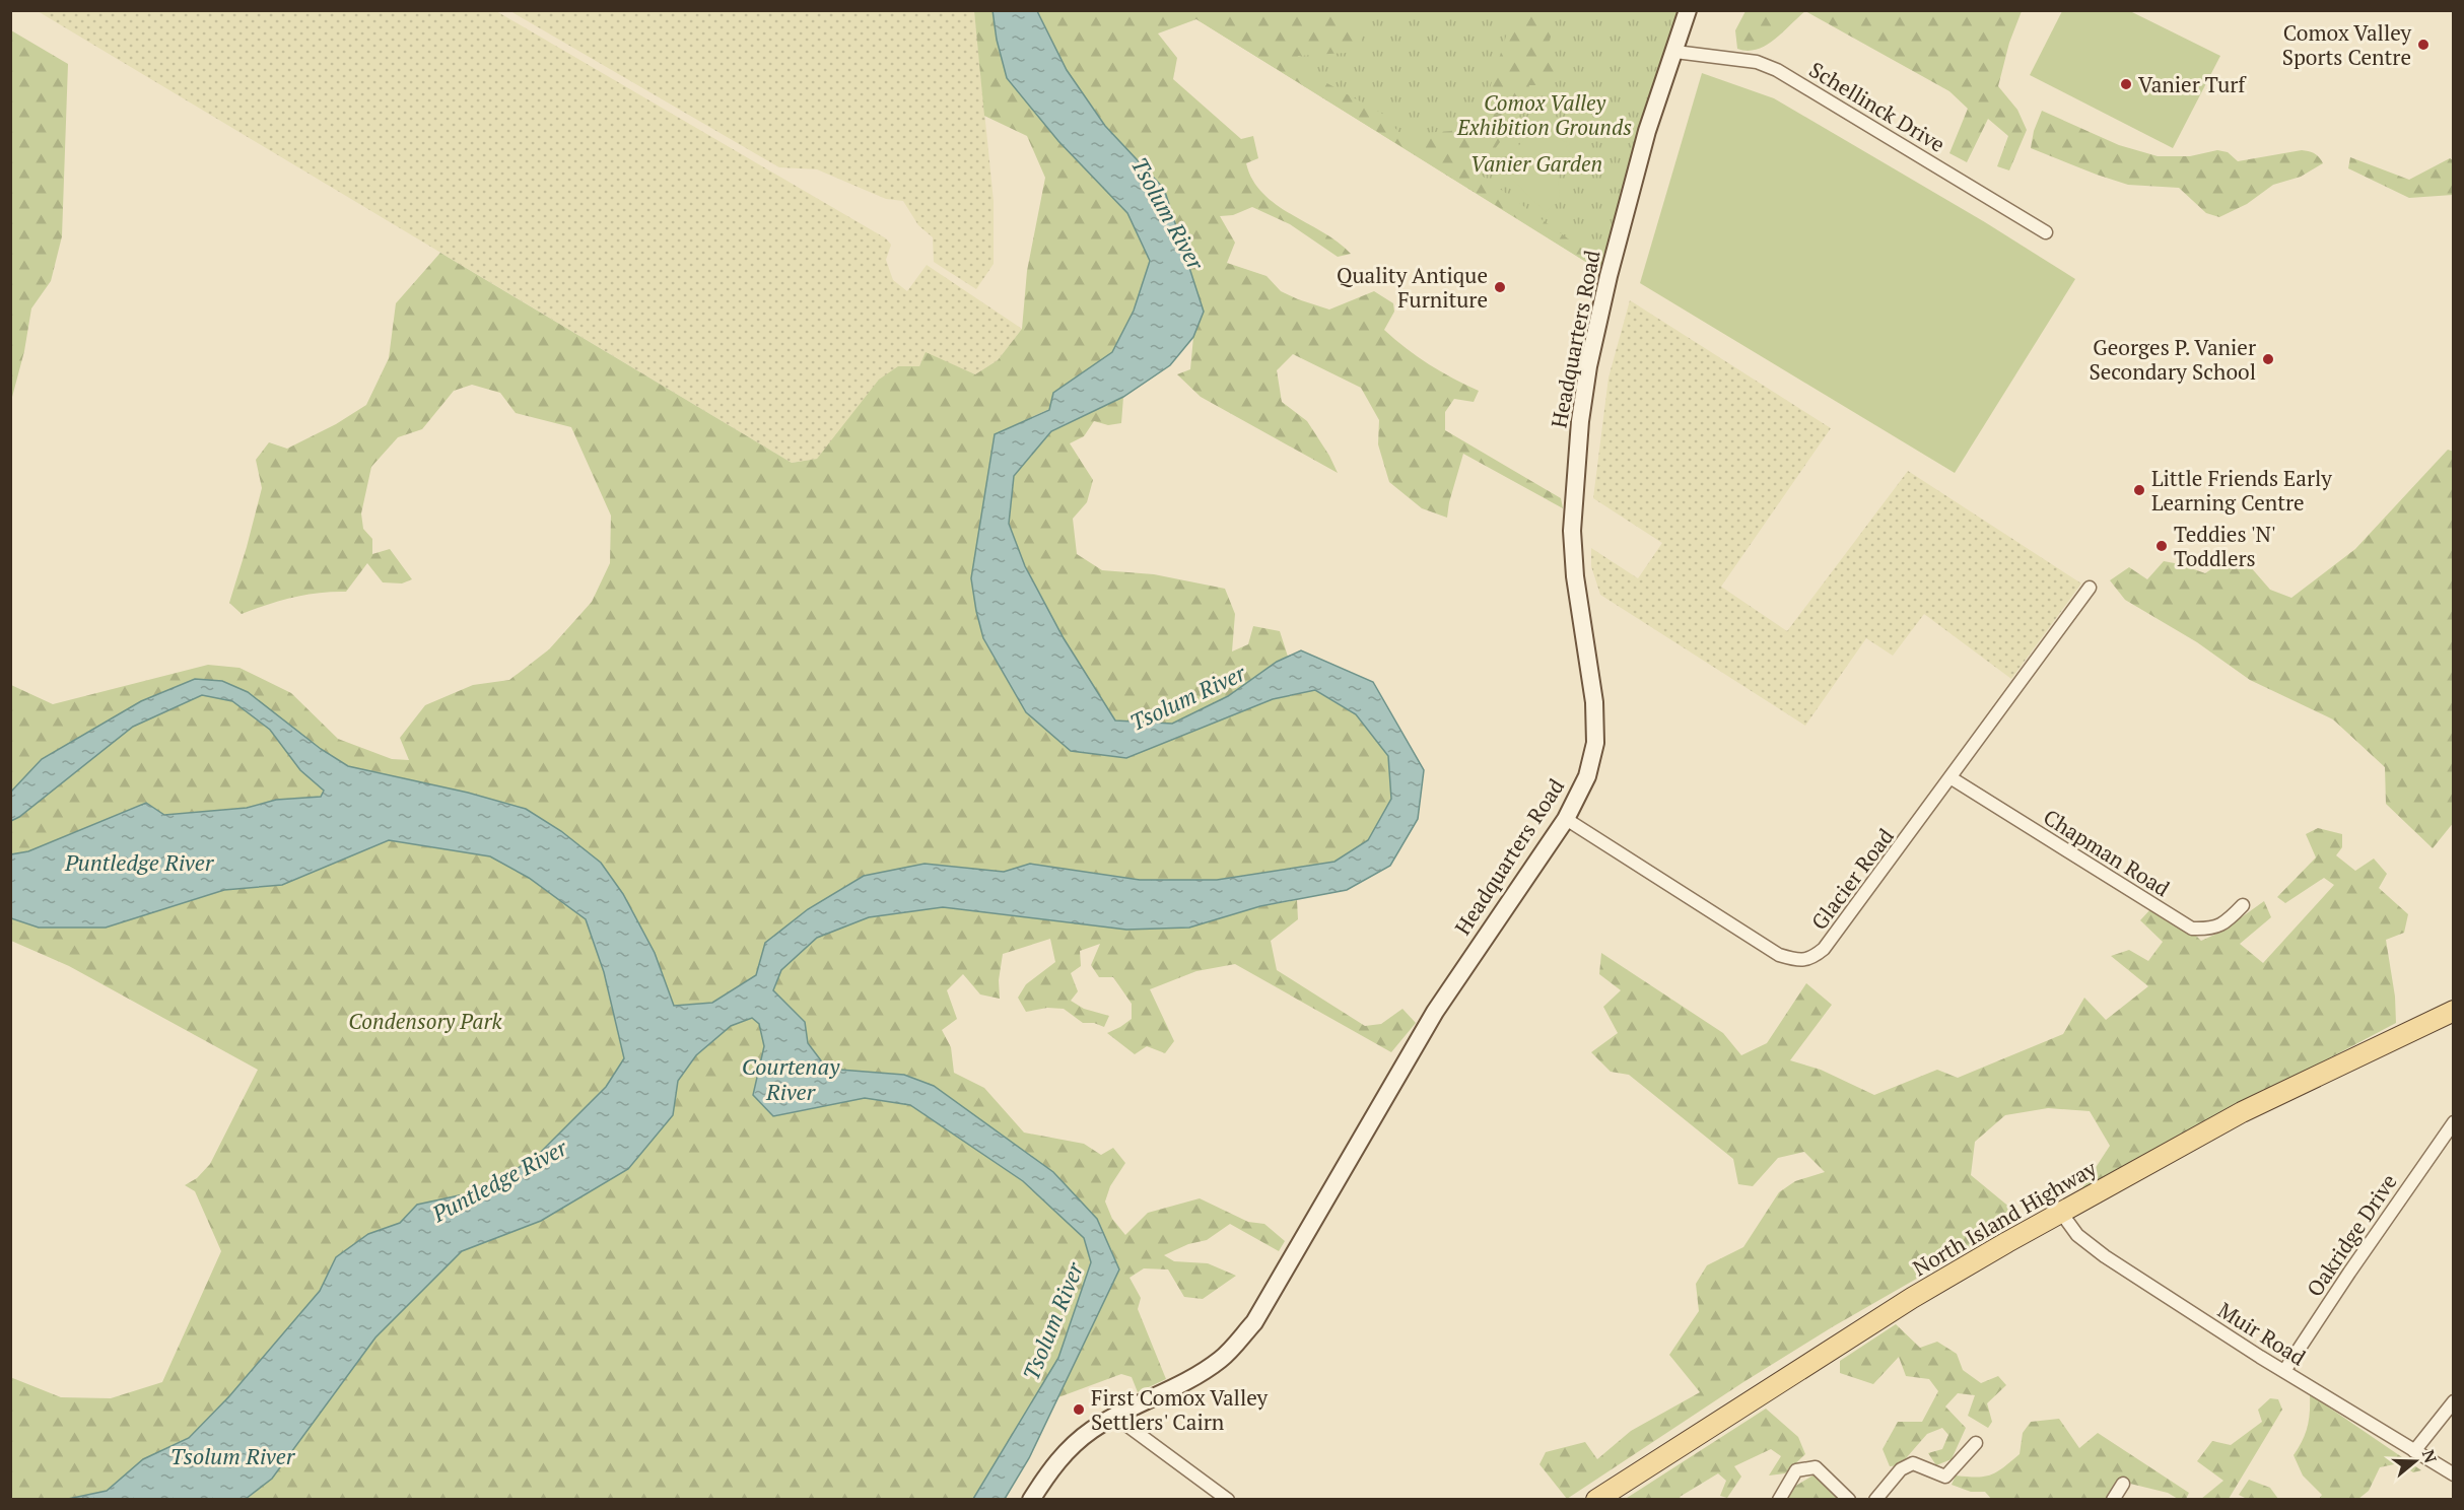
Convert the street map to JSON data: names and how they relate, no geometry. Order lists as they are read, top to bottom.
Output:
{
  "streets": {
    "main road": ["Headquarters Road", "North Island Highway"],
    "street": [
      "Schellinck Drive",
      "Chapman Road",
      "Glacier Road",
      "Oakridge Drive",
      "Muir Road"
    ]
  },
  "crossings": [
    ["Schellinck Drive", "Headquarters Road"],
    ["Headquarters Road", "Glacier Road"],
    ["Chapman Road", "Glacier Road"],
    ["North Island Highway", "Muir Road"],
    ["Oakridge Drive", "Muir Road"]
  ],
  "water": ["Tsolum River", "Puntledge River", "Courtenay River"],
  "parks": ["Comox Valley Exhibition Grounds", "Vanier Garden", "Condensory Park"],
  "places": [
    "Comox Valley Sports Centre",
    "Vanier Turf",
    "Quality Antique Furniture",
    "Georges P. Vanier Secondary School",
    "Little Friends Early Learning Centre",
    "Teddies 'N' Toddlers",
    "First Comox Valley Settlers' Cairn"
  ],
  "north": "right"
}
